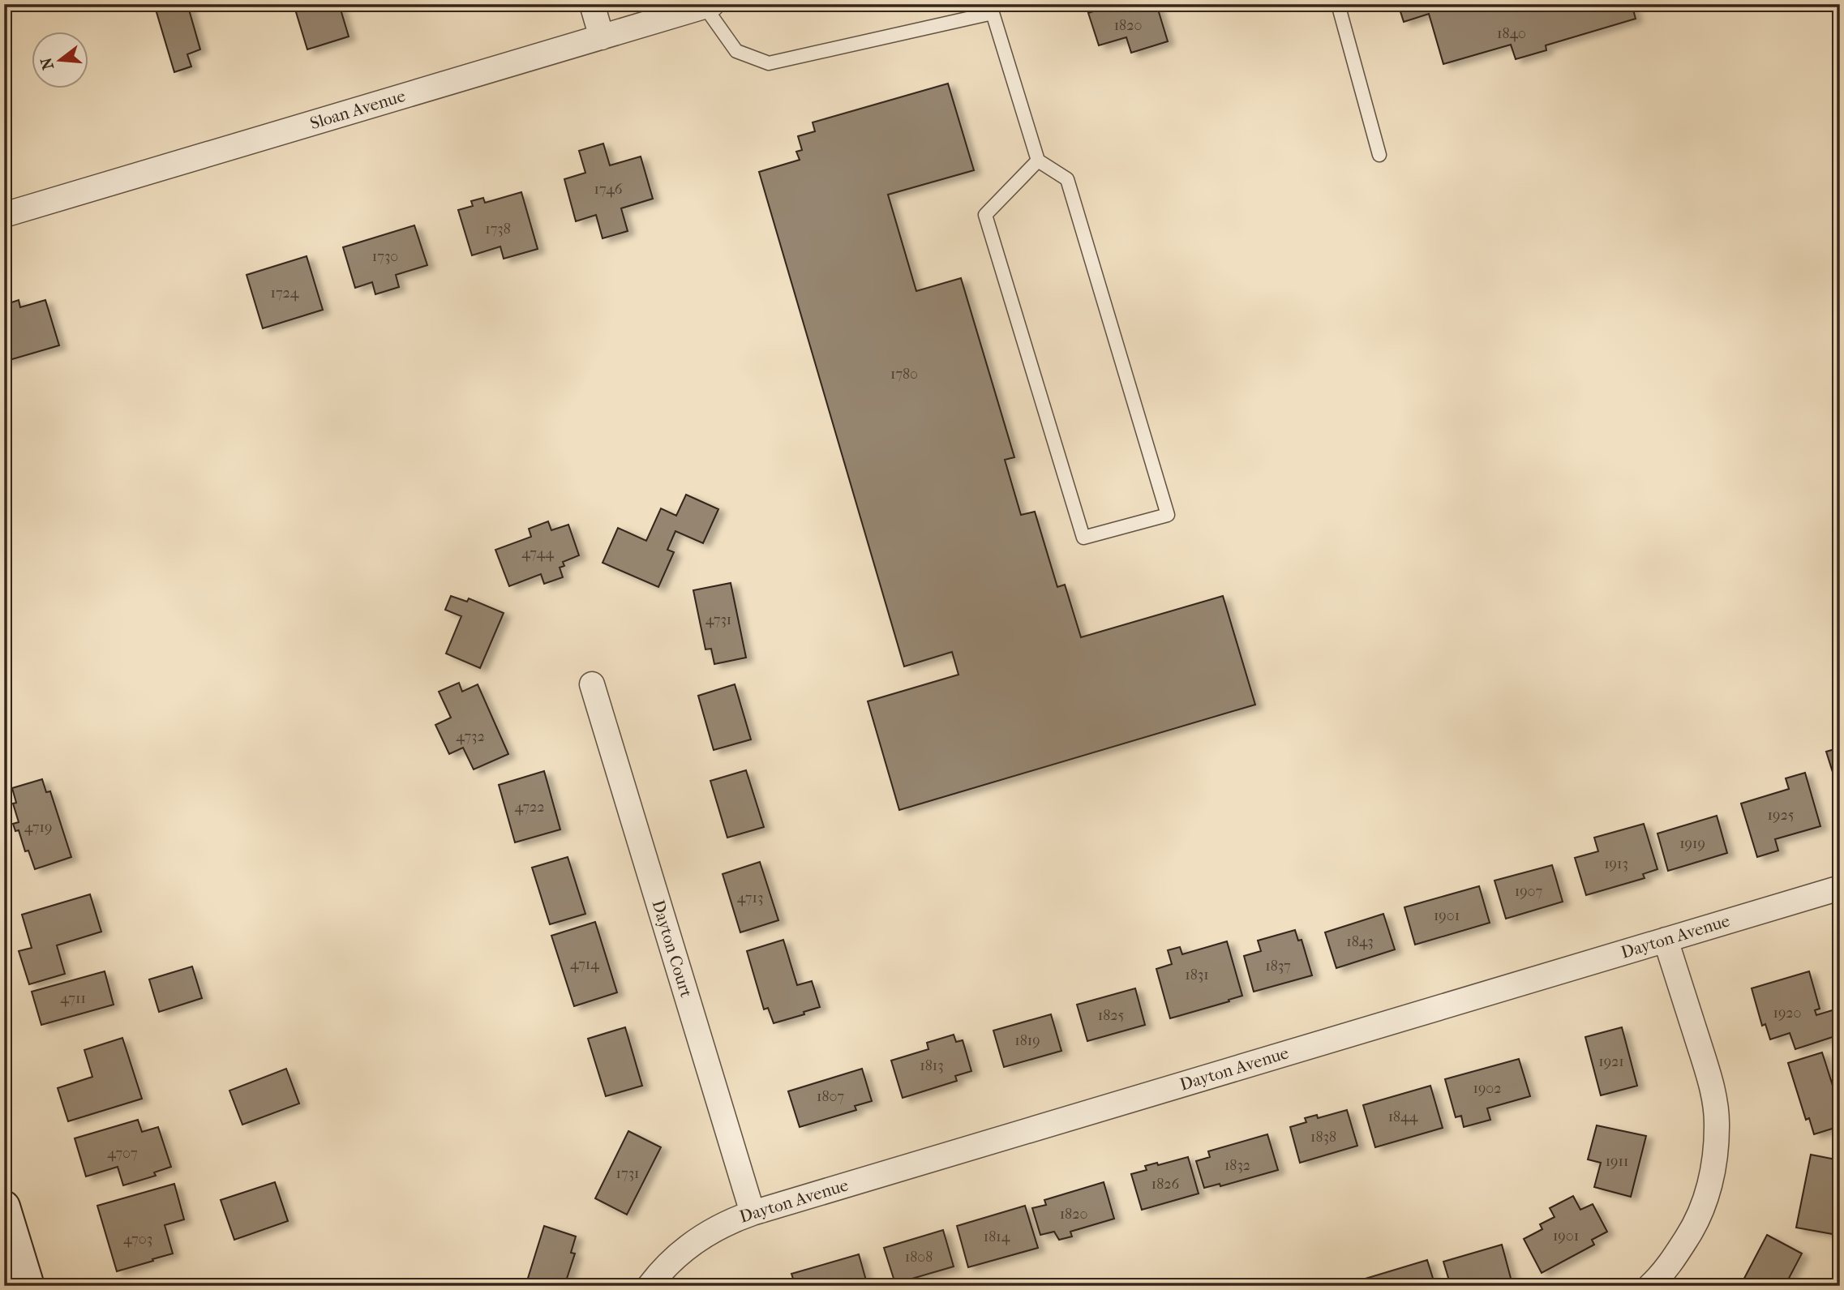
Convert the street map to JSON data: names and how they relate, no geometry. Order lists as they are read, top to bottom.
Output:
{
  "streets": {
    "street": ["Sloan Avenue", "Dayton Avenue", "Dayton Court"]
  },
  "crossings": [
    ["Dayton Avenue", "Dayton Court"]
  ],
  "house_numbers": [
    "1820",
    "1840",
    "1746",
    "1738",
    "1730",
    "1724",
    "1780",
    "4744",
    "4731",
    "4732",
    "4722",
    "1925",
    "4719",
    "1919",
    "1913",
    "1907",
    "4713",
    "1901",
    "1843",
    "4714",
    "1837",
    "1831",
    "4711",
    "1920",
    "1825",
    "1819",
    "1921",
    "1813",
    "1902",
    "1807",
    "1844",
    "1838",
    "4707",
    "1911",
    "1832",
    "1731",
    "1826",
    "1820",
    "1901",
    "1814",
    "4703",
    "1808"
  ],
  "north": "left"
}
